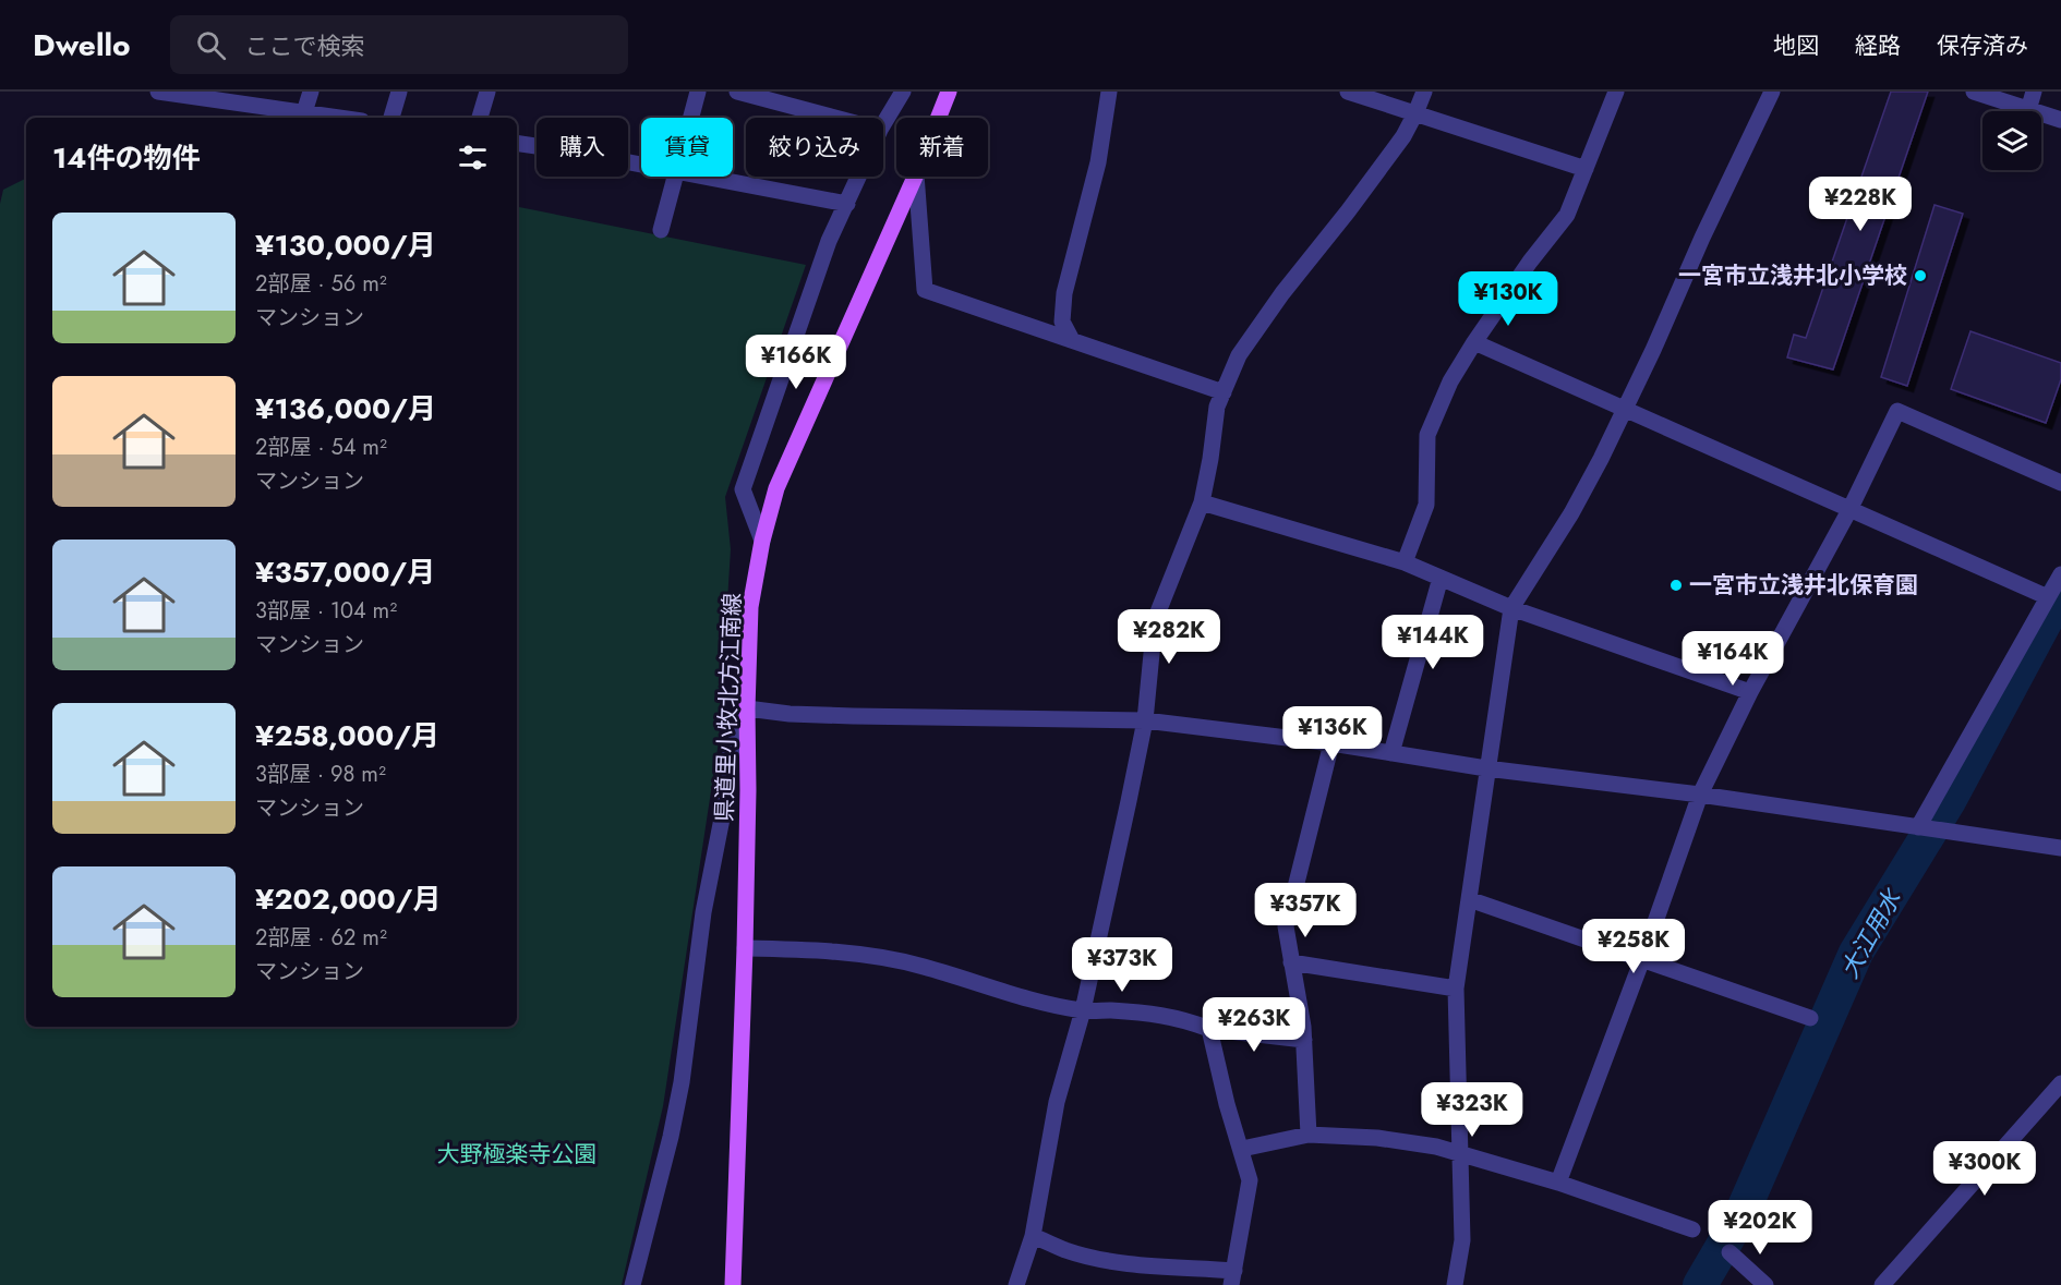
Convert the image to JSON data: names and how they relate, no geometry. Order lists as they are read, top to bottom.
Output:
{
  "streets": {
    "main road": ["県道里小牧北方江南線"]
  },
  "water": ["大江用水"],
  "parks": ["大野極楽寺公園"],
  "places": ["一宮市立浅井北小学校", "一宮市立浅井北保育園"],
  "page": {
    "header": "Dwello",
    "search": "ここで検索",
    "nav": ["地図", "経路", "保存済み"],
    "chip": [
      "購入",
      "賃貸",
      "絞り込み",
      "新着"
    ],
    "heading": "14件の物件",
    "price": [
      "¥228K",
      "¥130K",
      "¥166K",
      "¥282K",
      "¥144K",
      "¥164K",
      "¥136K",
      "¥357K",
      "¥258K",
      "¥373K",
      "¥263K",
      "¥323K",
      "¥300K",
      "¥202K"
    ],
    "list": [
      {
        "name": "¥130,000/月",
        "note": "2部屋 · 56 m² · マンション"
      },
      {
        "name": "¥136,000/月",
        "note": "2部屋 · 54 m² · マンション"
      },
      {
        "name": "¥357,000/月",
        "note": "3部屋 · 104 m² · マンション"
      },
      {
        "name": "¥258,000/月",
        "note": "3部屋 · 98 m² · マンション"
      },
      {
        "name": "¥202,000/月",
        "note": "2部屋 · 62 m² · マンション"
      }
    ]
  }
}
